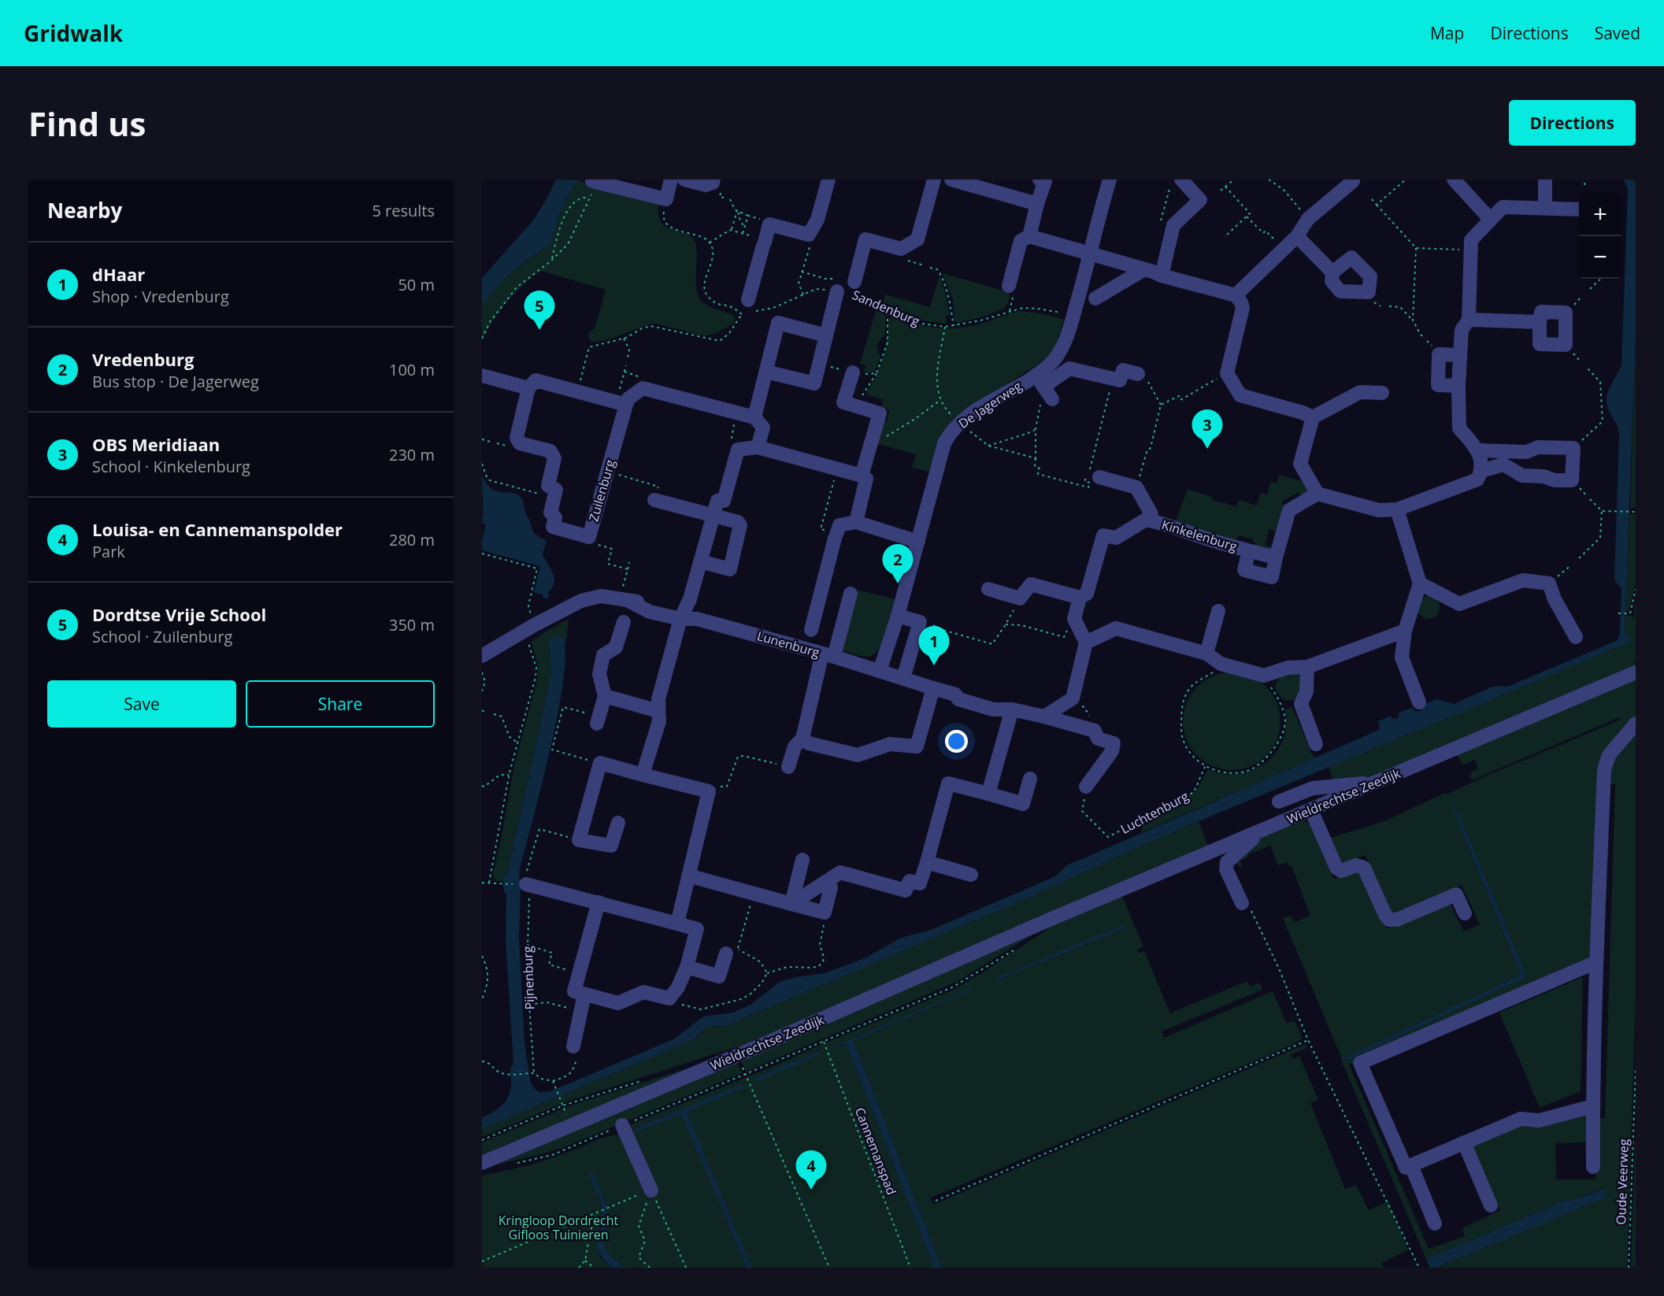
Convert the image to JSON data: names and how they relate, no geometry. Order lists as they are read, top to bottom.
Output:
{
  "streets": {
    "street": [
      "Sandenburg",
      "De Jagerweg",
      "Zuilenburg",
      "Kinkelenburg",
      "Lunenburg",
      "Wieldrechtse Zeedijk"
    ],
    "path": [
      "Luchtenburg",
      "Pijnenburg",
      "Cannemanspad",
      "Oude Veerweg"
    ]
  },
  "crossings": [
    ["Sandenburg", "De Jagerweg"],
    ["De Jagerweg", "Lunenburg"],
    ["Wieldrechtse Zeedijk", "Cannemanspad"]
  ],
  "parks": ["Kringloop Dordrecht Gifloos Tuinieren"],
  "page": {
    "header": "Gridwalk",
    "nav": ["Map", "Directions", "Saved"],
    "buttons": [
      "Directions",
      ["Save", "Share"]
    ],
    "title": "Find us",
    "heading": ["Nearby", "5 results"],
    "map_buttons": ["+", "−"],
    "list": [
      {
        "mark": "1",
        "name": "dHaar",
        "note": "Shop · Vredenburg",
        "value": "50 m"
      },
      {
        "mark": "2",
        "name": "Vredenburg",
        "note": "Bus stop · De Jagerweg",
        "value": "100 m"
      },
      {
        "mark": "3",
        "name": "OBS Meridiaan",
        "note": "School · Kinkelenburg",
        "value": "230 m"
      },
      {
        "mark": "4",
        "name": "Louisa- en Cannemanspolder",
        "note": "Park",
        "value": "280 m"
      },
      {
        "mark": "5",
        "name": "Dordtse Vrije School",
        "note": "School · Zuilenburg",
        "value": "350 m"
      }
    ],
    "pins": [
      "5",
      "3",
      "2",
      "1",
      "4"
    ]
  }
}
